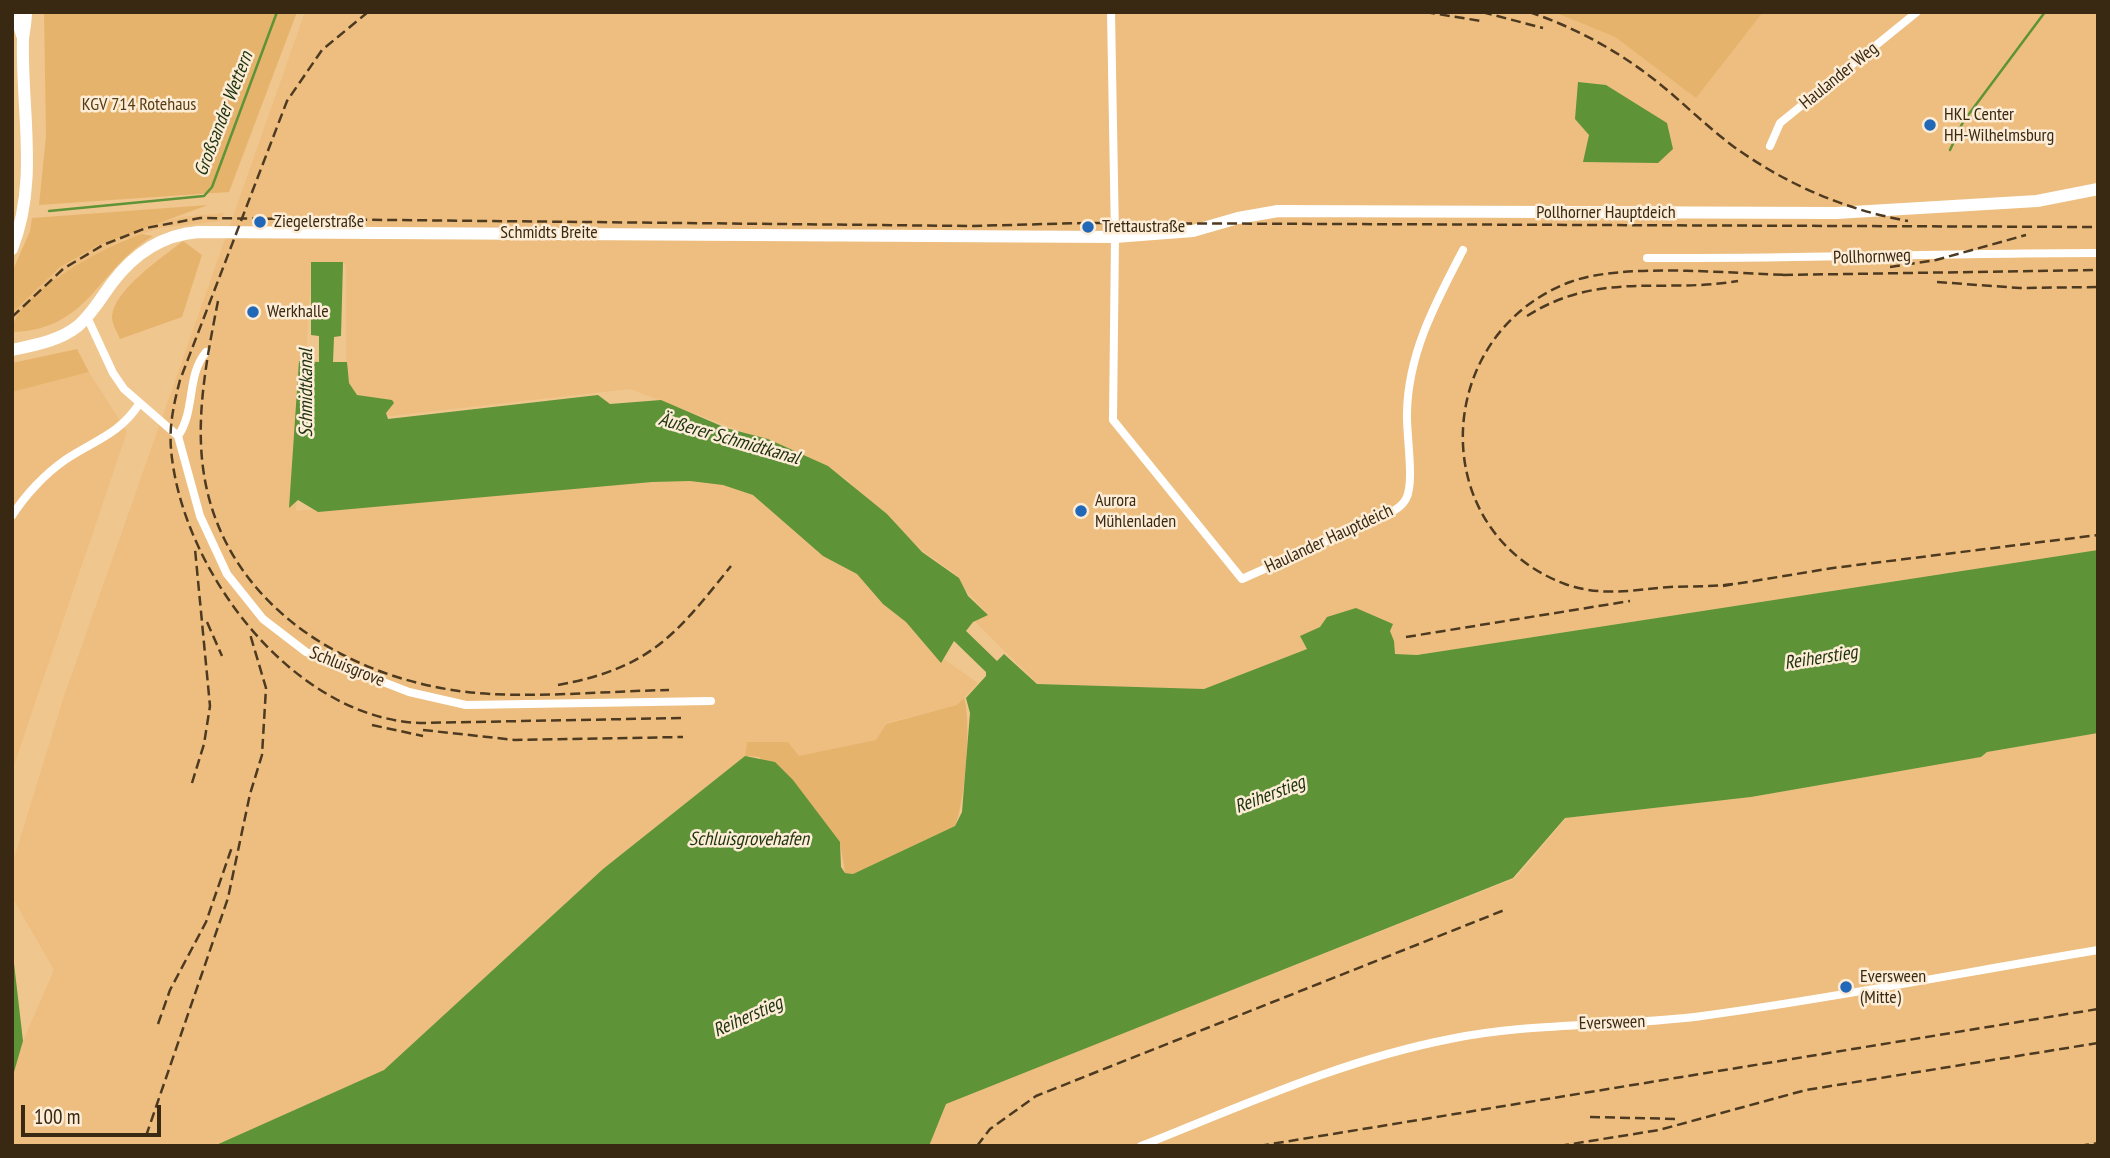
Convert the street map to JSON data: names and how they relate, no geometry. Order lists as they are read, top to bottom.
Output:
{
  "streets": {
    "main road": ["Pollhorner Hauptdeich", "Schmidts Breite"],
    "street": [
      "Haulander Weg",
      "Pollhornweg",
      "Haulander Hauptdeich",
      "Schluisgrove",
      "Eversween"
    ]
  },
  "crossings": [
    ["Pollhorner Hauptdeich", "Schmidts Breite"],
    ["Pollhorner Hauptdeich", "Haulander Hauptdeich"],
    ["Schmidts Breite", "Haulander Hauptdeich"]
  ],
  "water": [
    "Großsander Wettern",
    "Schmidtkanal",
    "Äußerer Schmidtkanal",
    "Reiherstieg",
    "Schluisgrovehafen"
  ],
  "parks": ["KGV 714 Rotehaus"],
  "places": [
    "HKL Center HH-Wilhelmsburg",
    "Ziegelerstraße",
    "Trettaustraße",
    "Werkhalle",
    "Aurora Mühlenladen",
    "Eversween (Mitte)"
  ],
  "scale_bar": "100 m"
}
